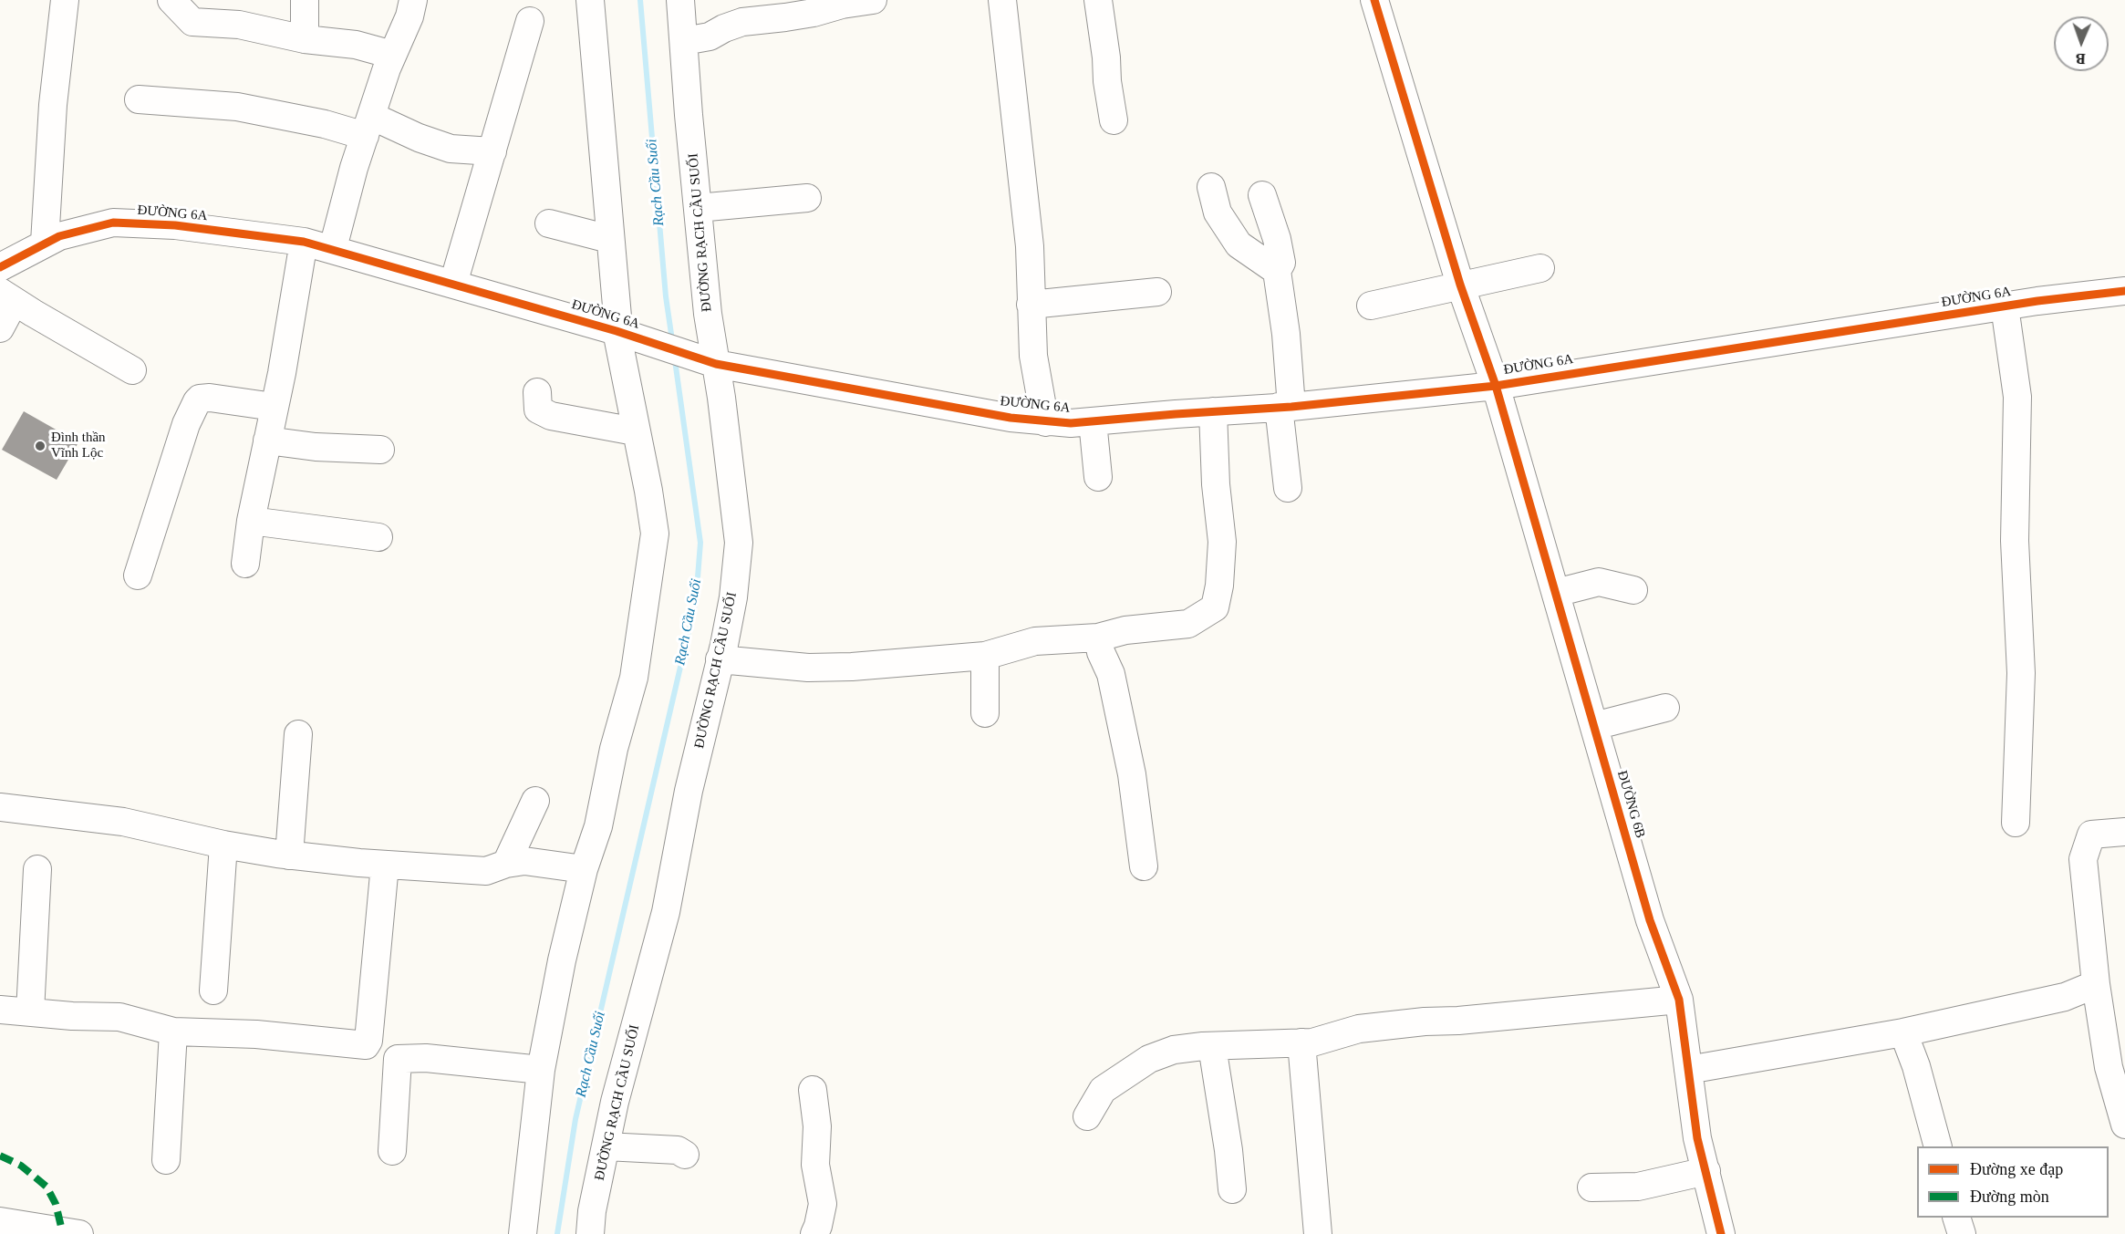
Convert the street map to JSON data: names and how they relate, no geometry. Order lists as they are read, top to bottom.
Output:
{
  "streets": {
    "street": ["ĐƯỜNG 6A", "ĐƯỜNG RẠCH CẦU SUỐI", "ĐƯỜNG 6B"]
  },
  "crossings": [
    ["ĐƯỜNG 6A", "ĐƯỜNG RẠCH CẦU SUỐI"],
    ["ĐƯỜNG 6A", "ĐƯỜNG 6B"]
  ],
  "water": ["Rạch Cầu Suối"],
  "places": ["Đình thần Vĩnh Lộc"],
  "legend": ["Đường xe đạp", "Đường mòn"],
  "north": "bottom"
}
